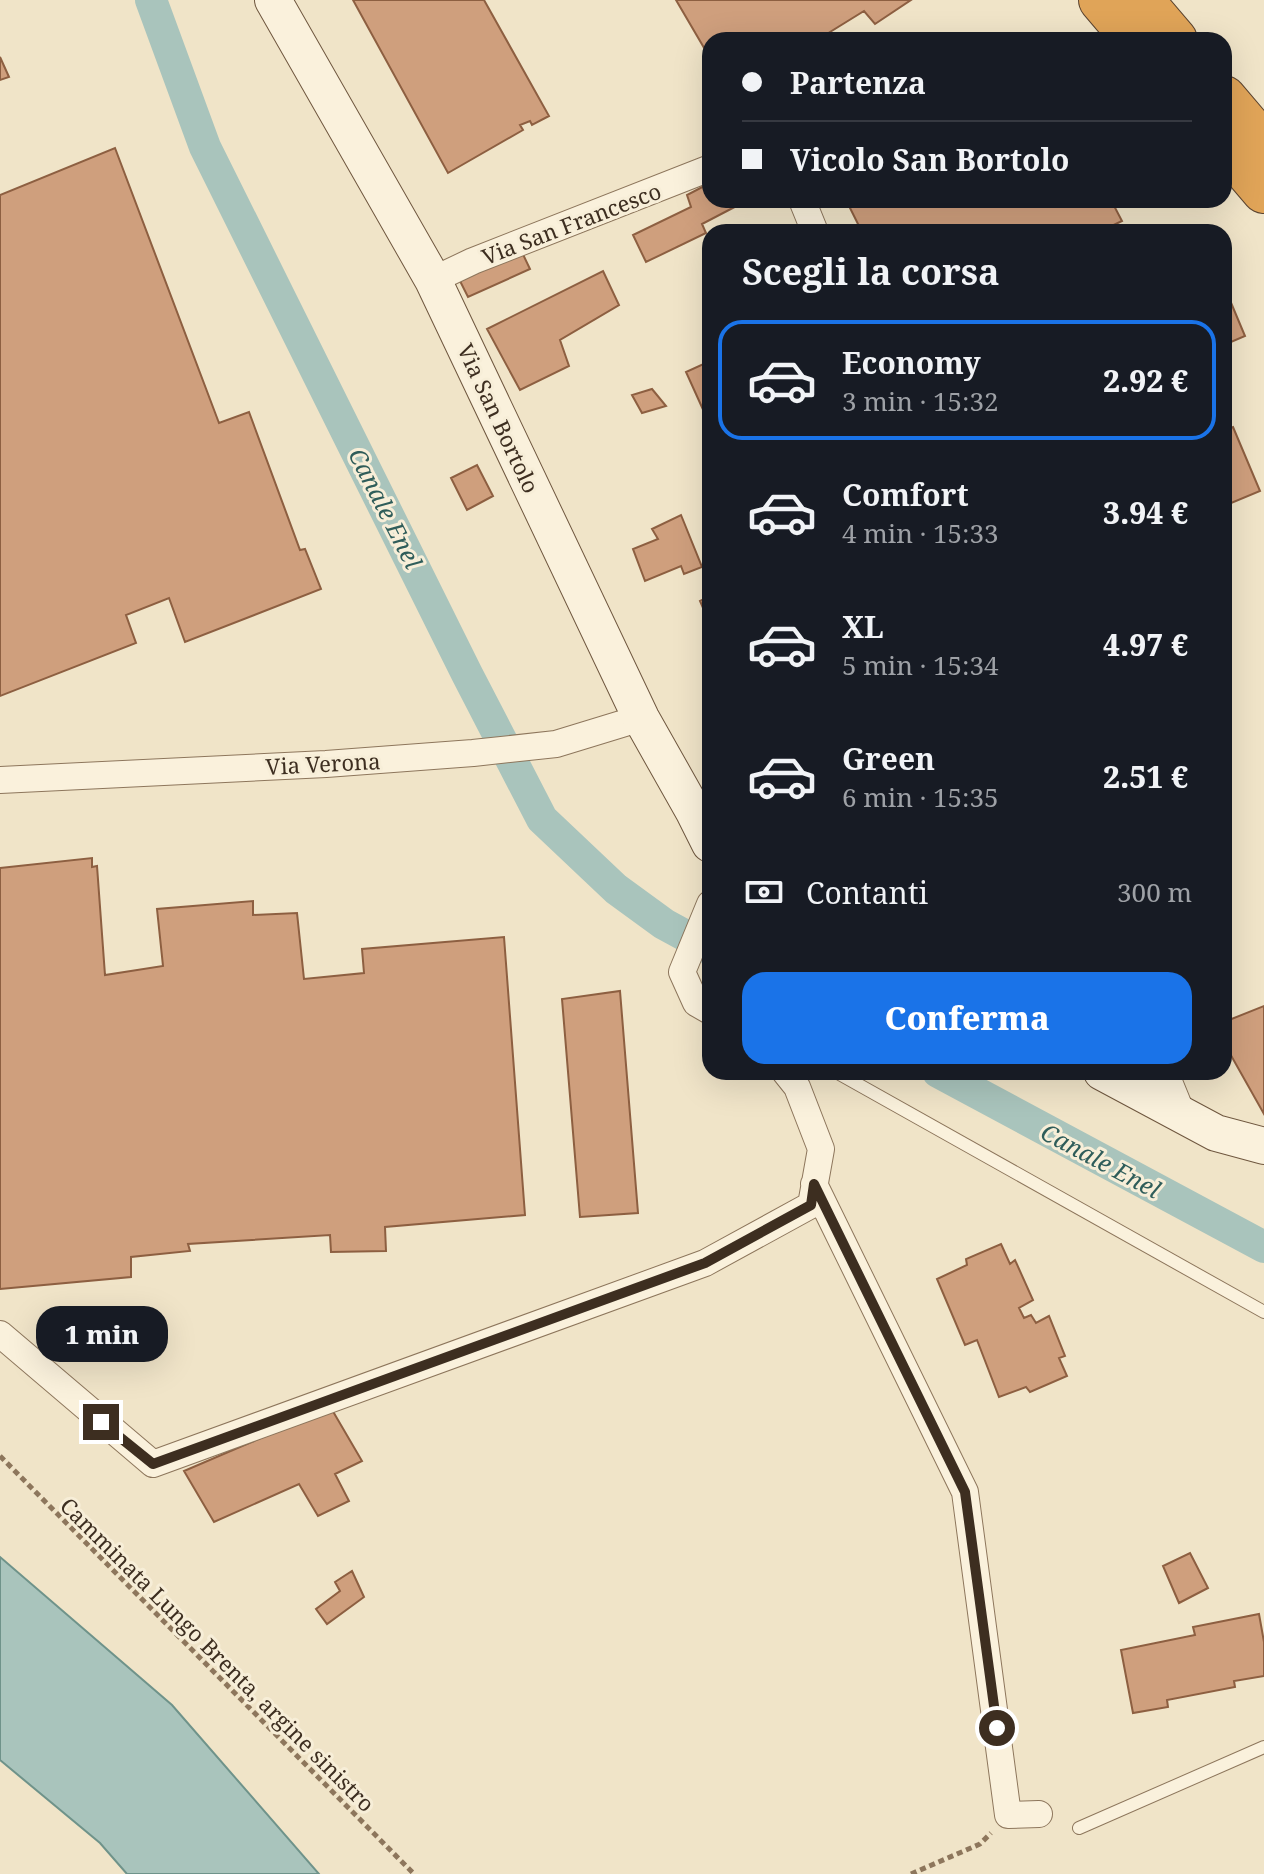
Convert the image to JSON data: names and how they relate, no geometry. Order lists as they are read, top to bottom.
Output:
{
  "streets": {
    "street": ["Via San Francesco", "Via San Bortolo", "Via Verona"],
    "path": ["Camminata Lungo Brenta, argine sinistro"]
  },
  "crossings": [
    ["Via San Francesco", "Via San Bortolo"],
    ["Via San Bortolo", "Via Verona"]
  ],
  "water": ["Canale Enel"],
  "page": {
    "banner": ["Partenza", "Vicolo San Bortolo"],
    "heading": "Scegli la corsa",
    "list": [
      {
        "name": "Economy",
        "note": "3 min · 15:32",
        "value": "2.92 €"
      },
      {
        "name": "Comfort",
        "note": "4 min · 15:33",
        "value": "3.94 €"
      },
      {
        "name": "XL",
        "note": "5 min · 15:34",
        "value": "4.97 €"
      },
      {
        "name": "Green",
        "note": "6 min · 15:35",
        "value": "2.51 €"
      }
    ],
    "pay": ["Contanti", "300 m"],
    "buttons": "Conferma",
    "bubble": "1 min"
  }
}
